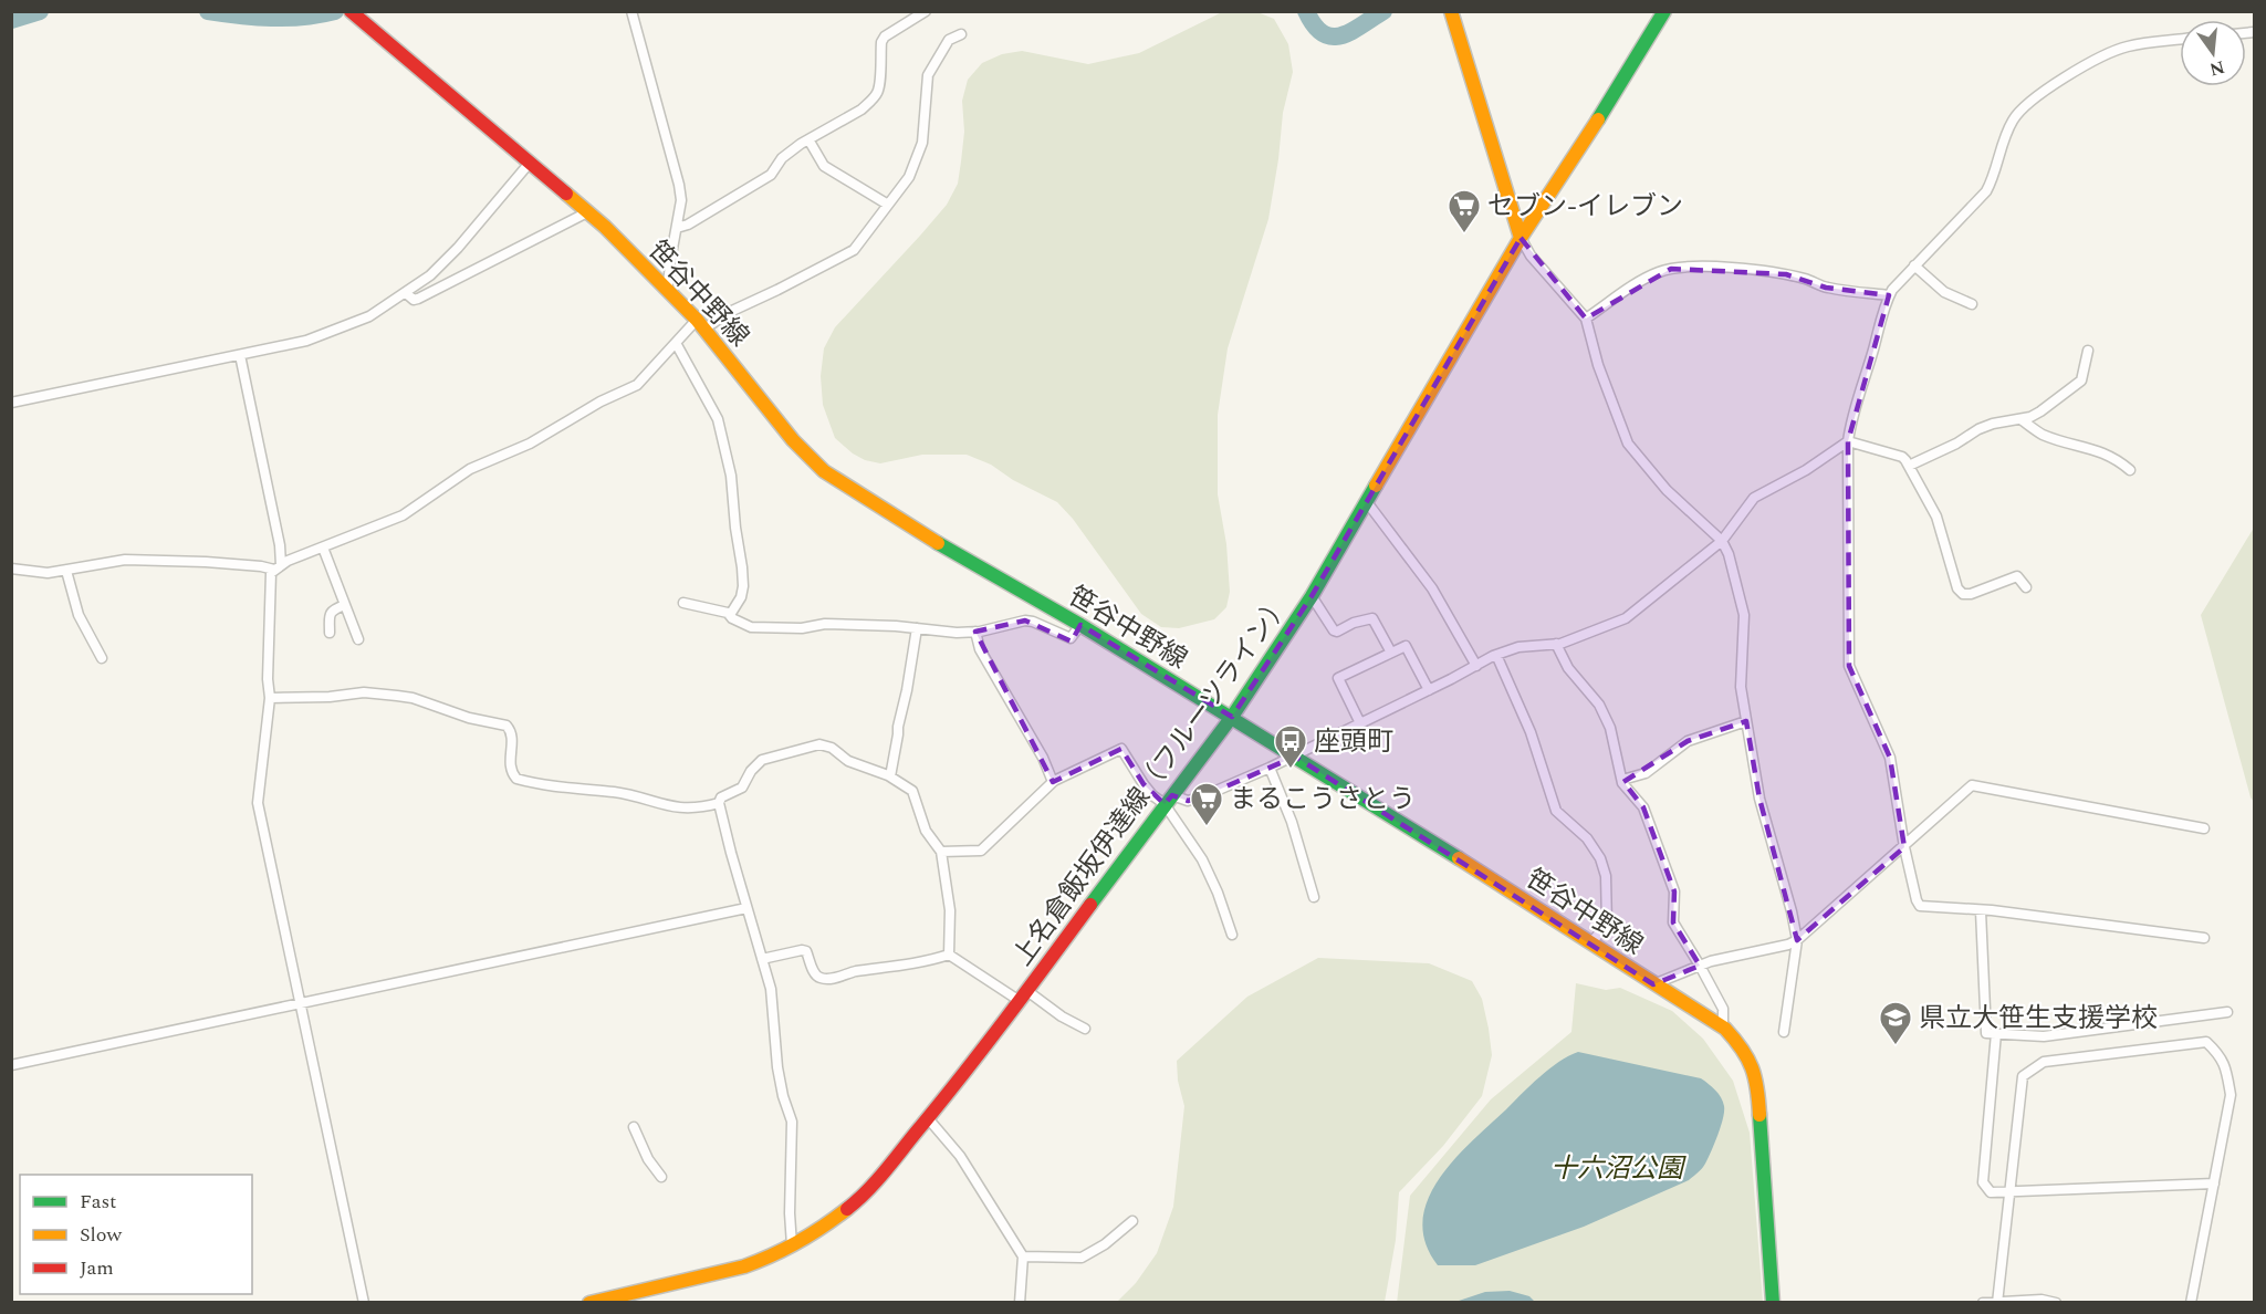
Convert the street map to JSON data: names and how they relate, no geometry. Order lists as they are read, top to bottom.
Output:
{
  "streets": {
    "street": ["笹谷中野線", "上名倉飯坂伊達線（フルーツライン）"]
  },
  "crossings": [
    ["笹谷中野線", "上名倉飯坂伊達線（フルーツライン）"]
  ],
  "parks": ["十六沼公園"],
  "places": {
    "supermarket": ["セブン-イレブン", "まるこうさとう"],
    "bus stop": ["座頭町"],
    "school or university": ["県立大笹生支援学校"]
  },
  "legend": ["Fast", "Slow", "Jam"],
  "north": "bottom"
}
